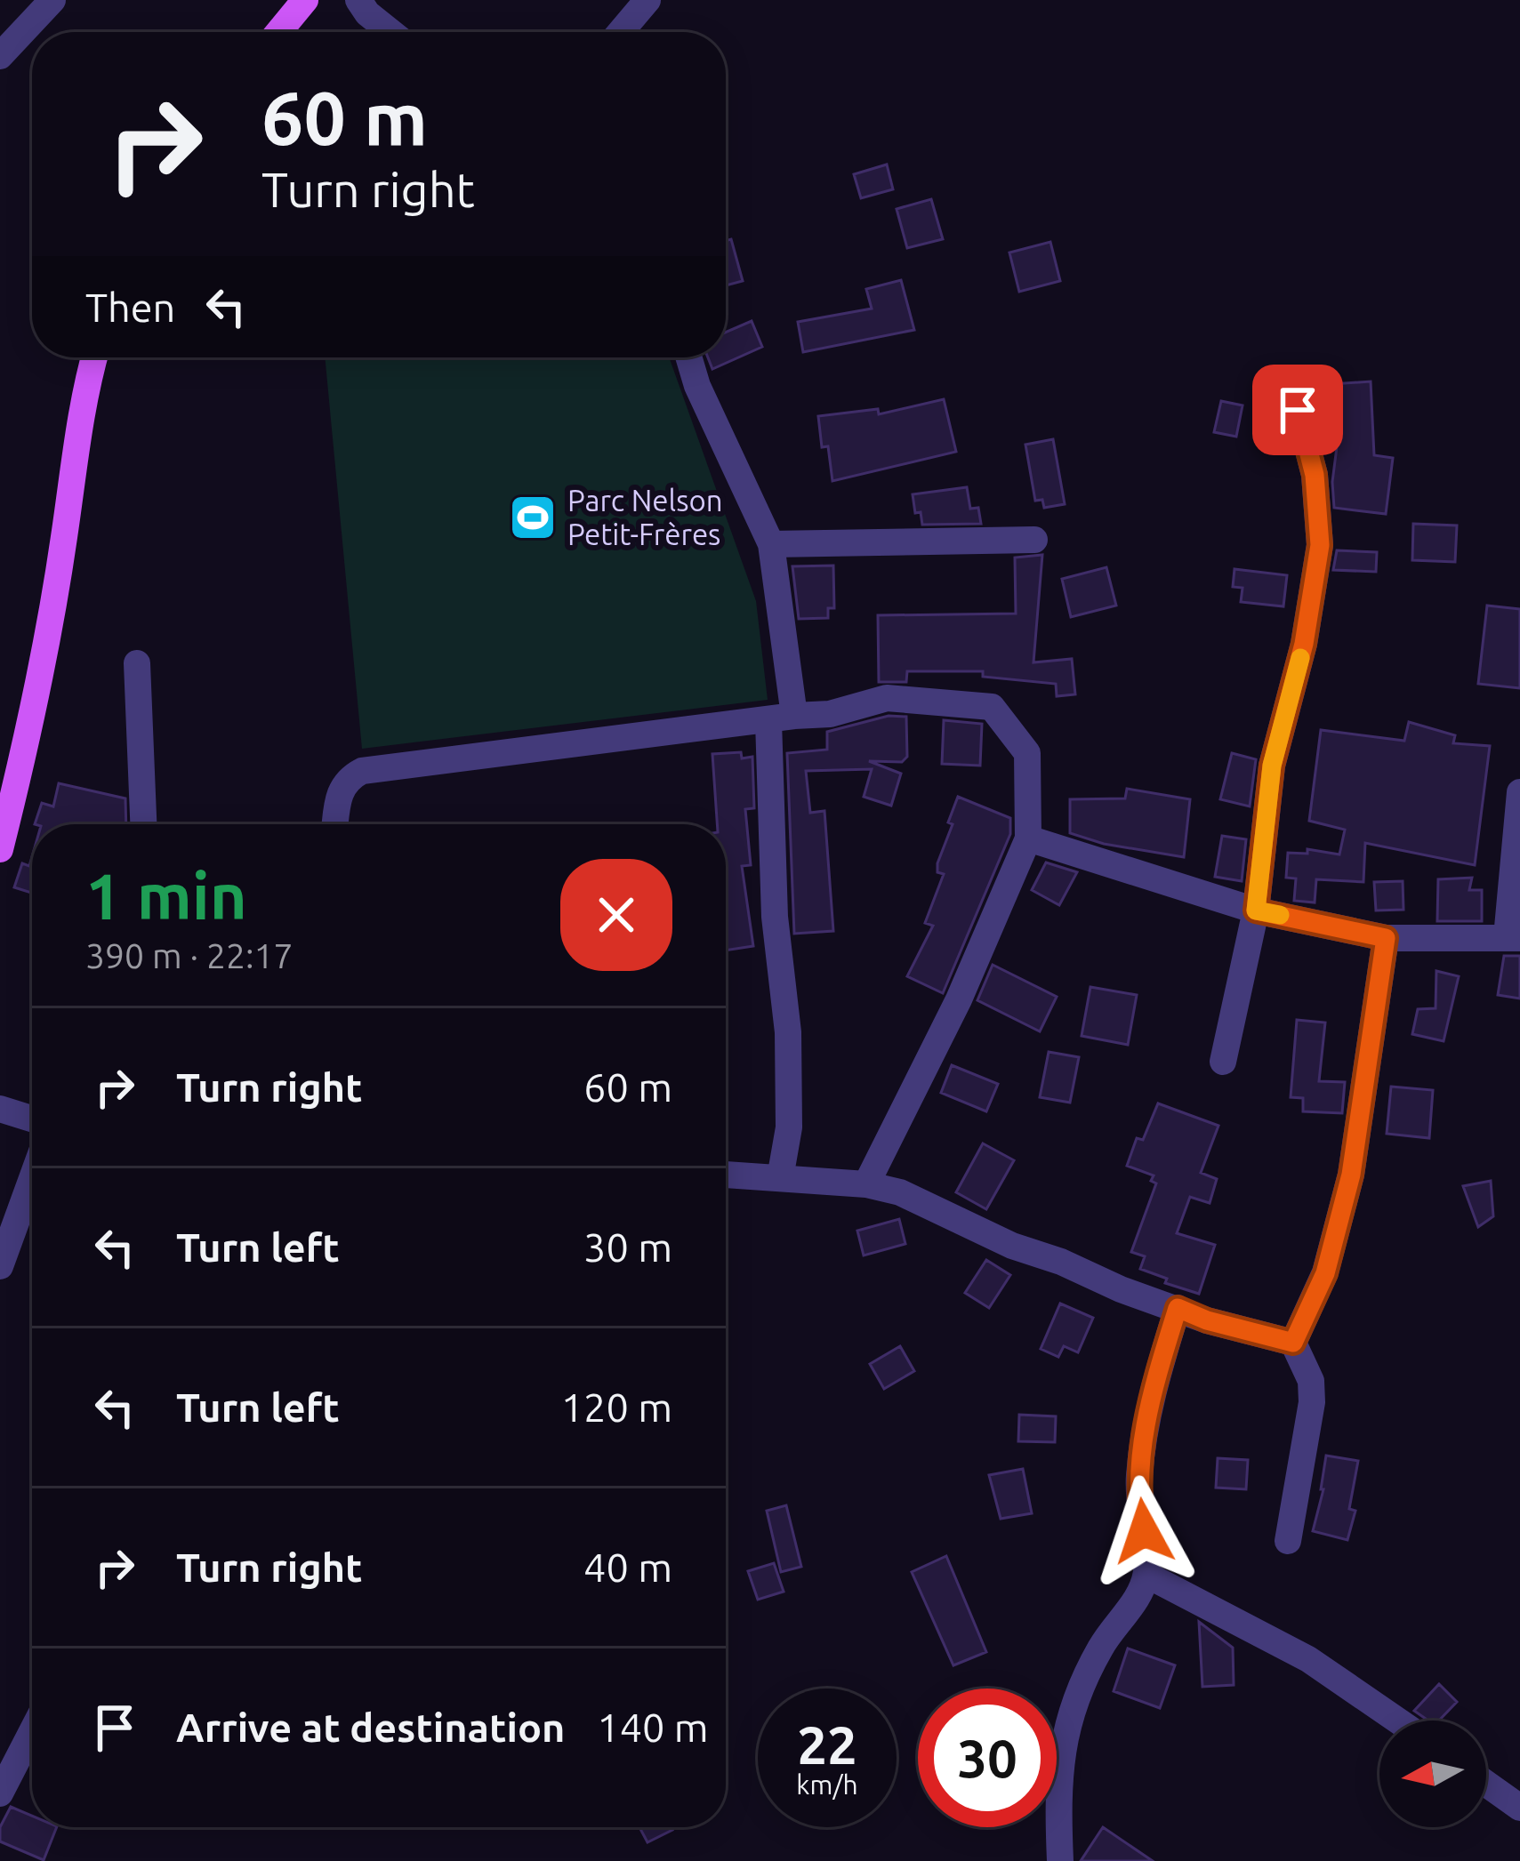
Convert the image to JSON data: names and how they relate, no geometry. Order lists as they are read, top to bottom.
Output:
{
  "places": {
    "sports": ["Parc Nelson Petit-Frères"]
  },
  "north": "left",
  "page": {
    "turn": ["60 m", "Turn right"],
    "then": "Then",
    "heading": ["1 min", "390 m · 22:17"],
    "list": [
      {
        "name": "Turn right",
        "value": "60 m"
      },
      {
        "name": "Turn left",
        "value": "30 m"
      },
      {
        "name": "Turn left",
        "value": "120 m"
      },
      {
        "name": "Turn right",
        "value": "40 m"
      },
      {
        "name": "Arrive at destination",
        "value": "140 m"
      }
    ],
    "speed": "22 km/h",
    "limit": "30"
  }
}
